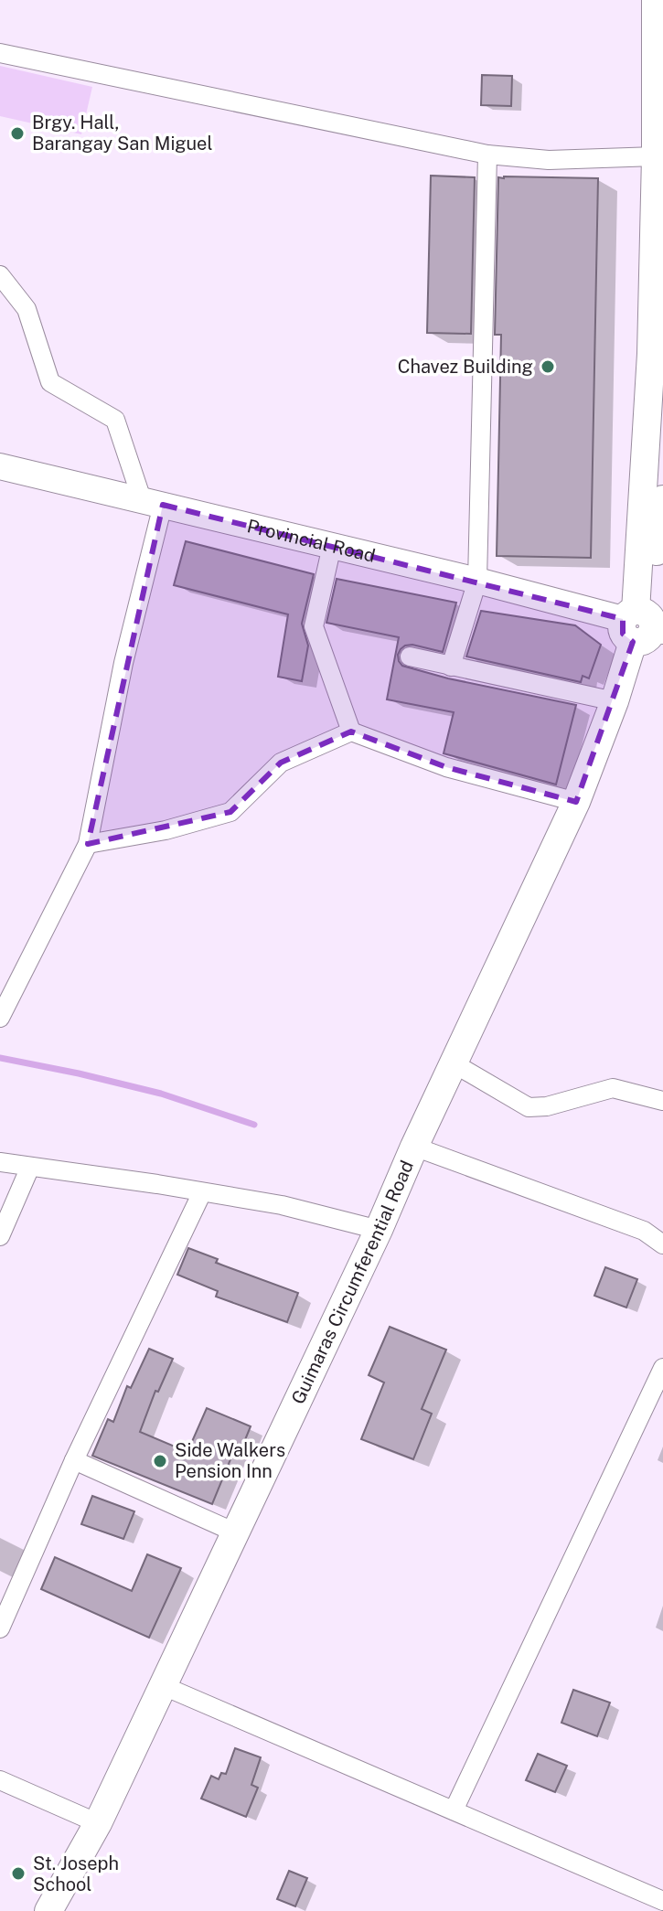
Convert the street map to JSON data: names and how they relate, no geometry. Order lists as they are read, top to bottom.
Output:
{
  "streets": {
    "main road": ["Guimaras Circumferential Road"],
    "street": ["Provincial Road"]
  },
  "crossings": [
    ["Provincial Road", "Guimaras Circumferential Road"]
  ],
  "places": [
    "Brgy. Hall, Barangay San Miguel",
    "Chavez Building",
    "Side Walkers Pension Inn",
    "St. Joseph School"
  ]
}
